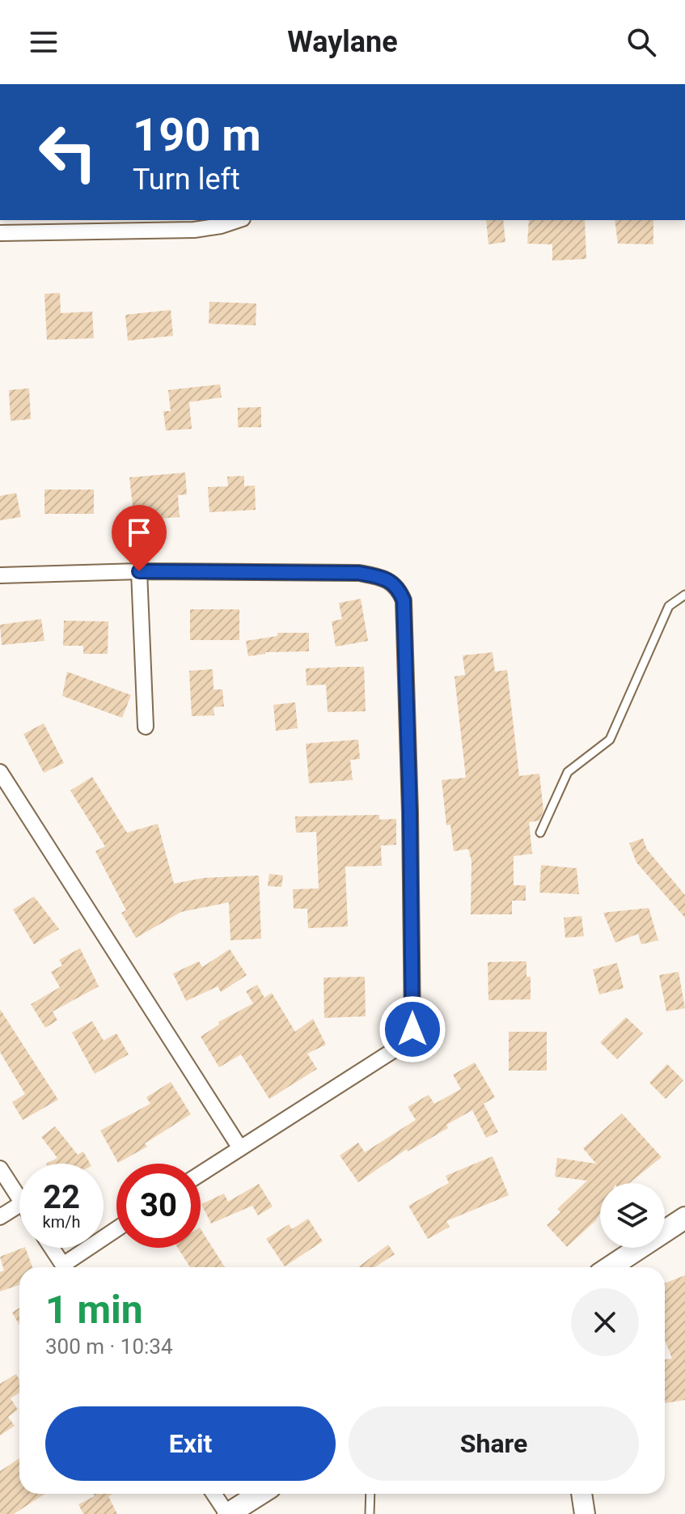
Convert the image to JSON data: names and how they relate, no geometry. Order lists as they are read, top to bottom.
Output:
{
  "page": {
    "header": "Waylane",
    "turn": ["190 m", "Turn left"],
    "speed": "22 km/h",
    "limit": "30",
    "heading": ["1 min", "300 m · 10:34"],
    "buttons": ["Exit", "Share"]
  }
}
